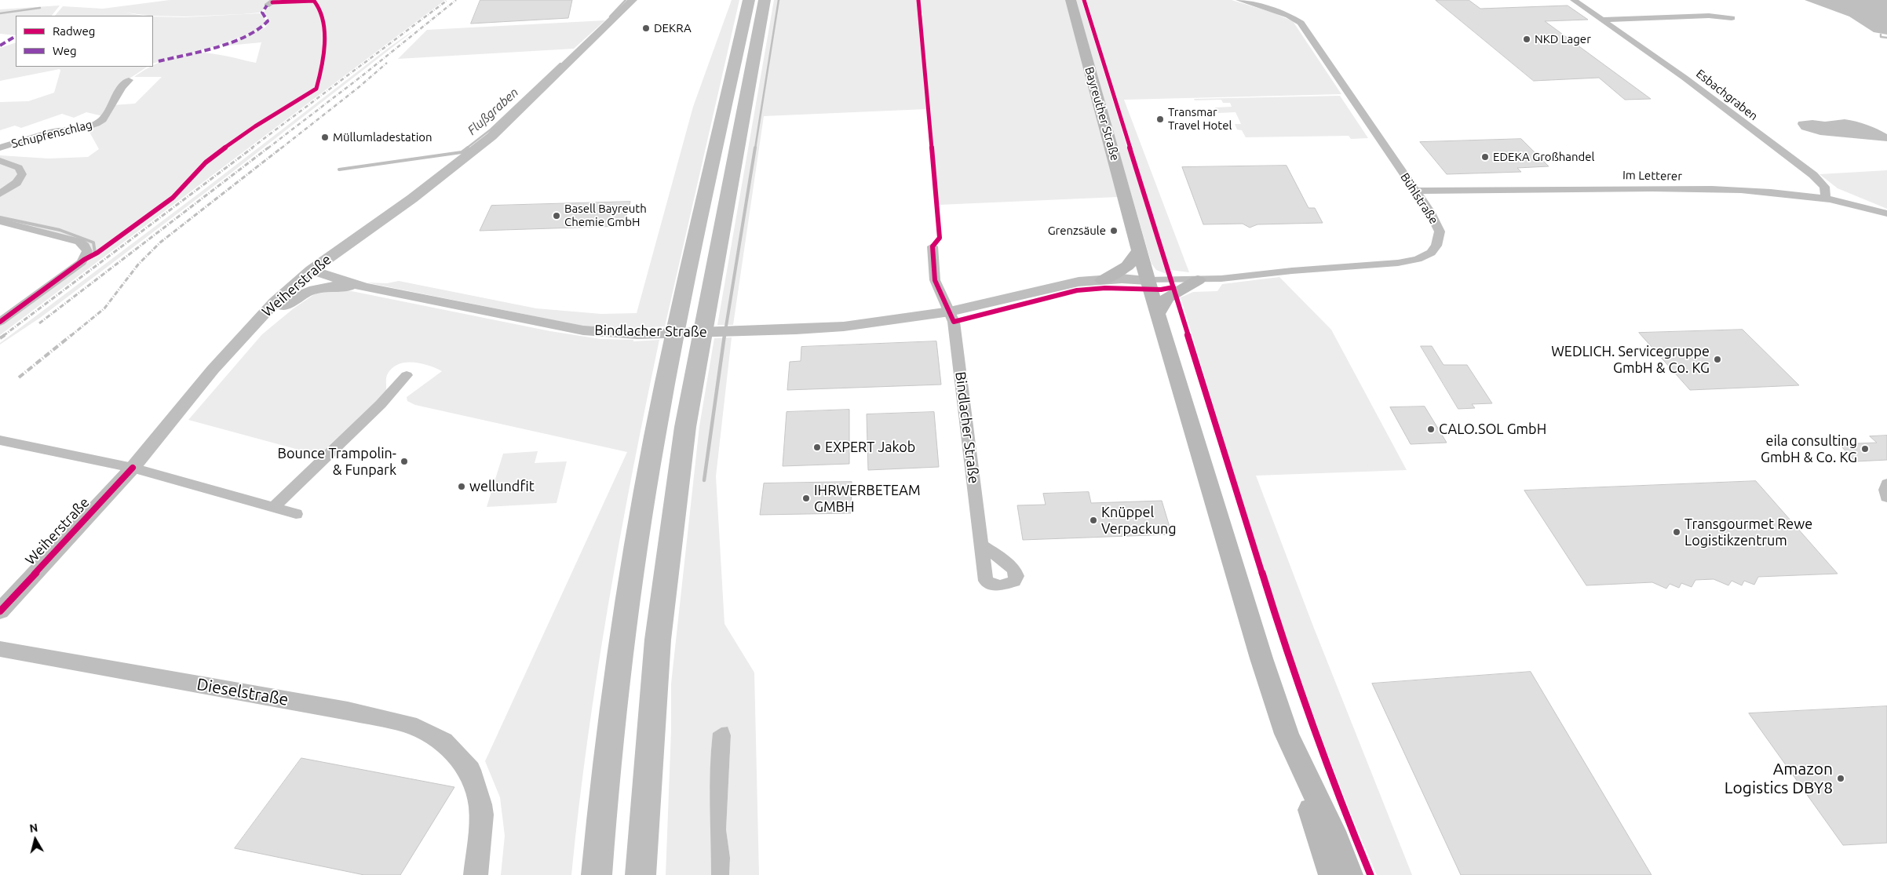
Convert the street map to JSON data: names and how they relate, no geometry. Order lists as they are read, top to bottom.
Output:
{
  "streets": {
    "main road": ["Bayreuther Straße"],
    "street": [
      "Esbachgraben",
      "Schupfenschlag",
      "Im Letterer",
      "Bühlstraße",
      "Weiherstraße",
      "Bindlacher Straße",
      "Dieselstraße"
    ]
  },
  "crossings": [
    ["Esbachgraben", "Im Letterer"],
    ["Bayreuther Straße", "Bühlstraße"],
    ["Bayreuther Straße", "Bindlacher Straße"],
    ["Im Letterer", "Bühlstraße"],
    ["Bühlstraße", "Bindlacher Straße"],
    ["Weiherstraße", "Bindlacher Straße"]
  ],
  "water": ["Flußgraben"],
  "places": [
    "DEKRA",
    "NKD Lager",
    "Transmar Travel Hotel",
    "Müllumladestation",
    "EDEKA Großhandel",
    "Basell Bayreuth Chemie GmbH",
    "Grenzsäule",
    "WEDLICH. Servicegruppe GmbH & Co. KG",
    "CALO.SOL GmbH",
    "EXPERT Jakob",
    "eila consulting GmbH & Co. KG",
    "Bounce Trampolin- & Funpark",
    "wellundfit",
    "IHRWERBETEAM GMBH",
    "Knüppel Verpackung",
    "Transgourmet Rewe Logistikzentrum",
    "Amazon Logistics DBY8"
  ],
  "legend": ["Radweg", "Weg"],
  "north": "top"
}
